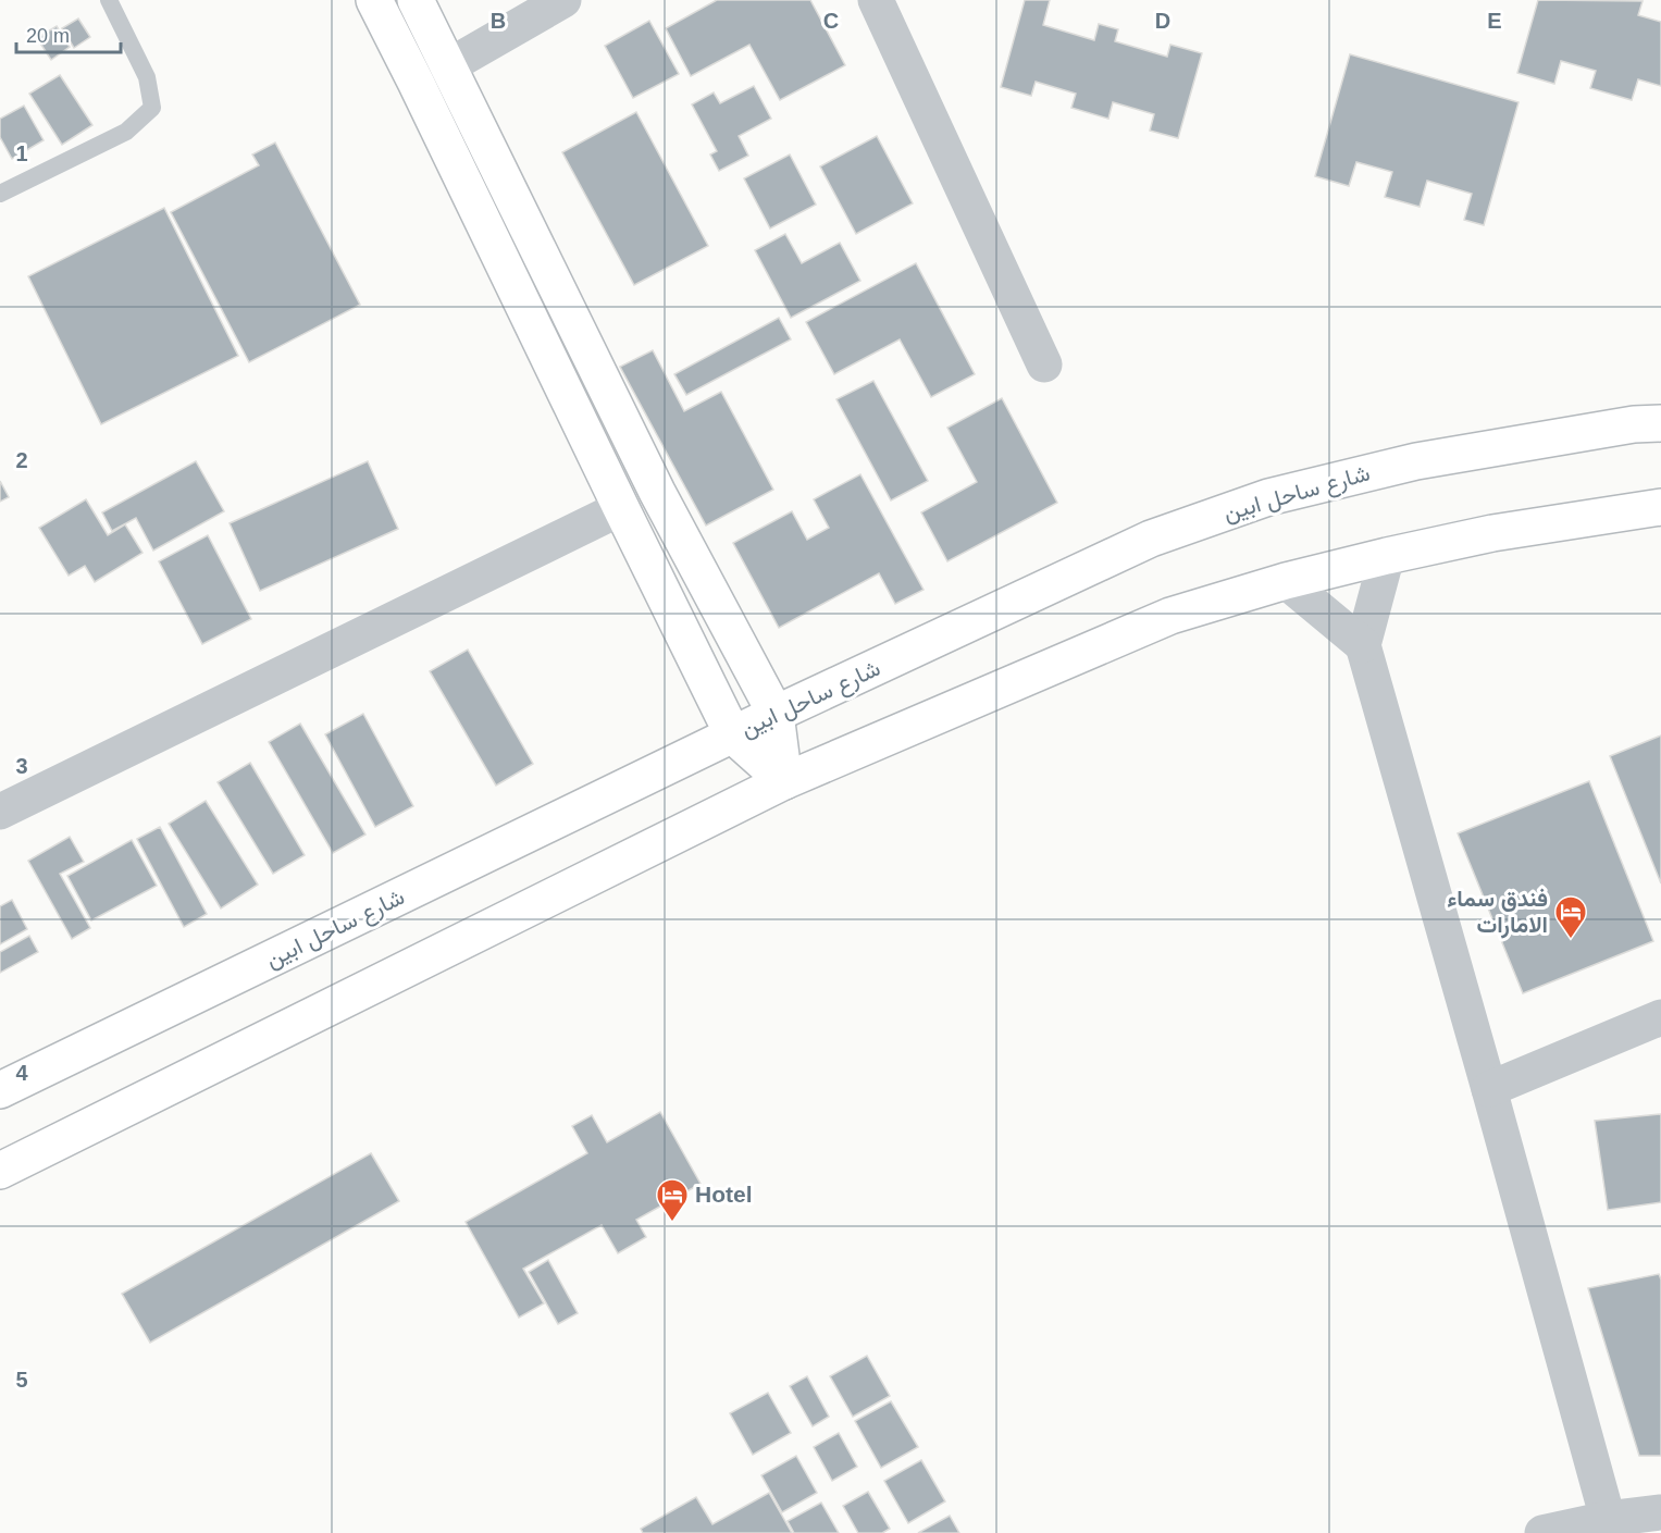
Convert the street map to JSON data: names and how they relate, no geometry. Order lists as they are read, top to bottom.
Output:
{
  "streets": {
    "main road": ["شارع ساحل ابين"]
  },
  "places": {
    "hotel": ["فندق سماء الامارات", "Hotel"]
  },
  "scale_bar": "20 m",
  "grid": {
    "columns": [
      "B",
      "C",
      "D",
      "E"
    ],
    "rows": [
      "1",
      "2",
      "3",
      "4",
      "5"
    ]
  }
}
